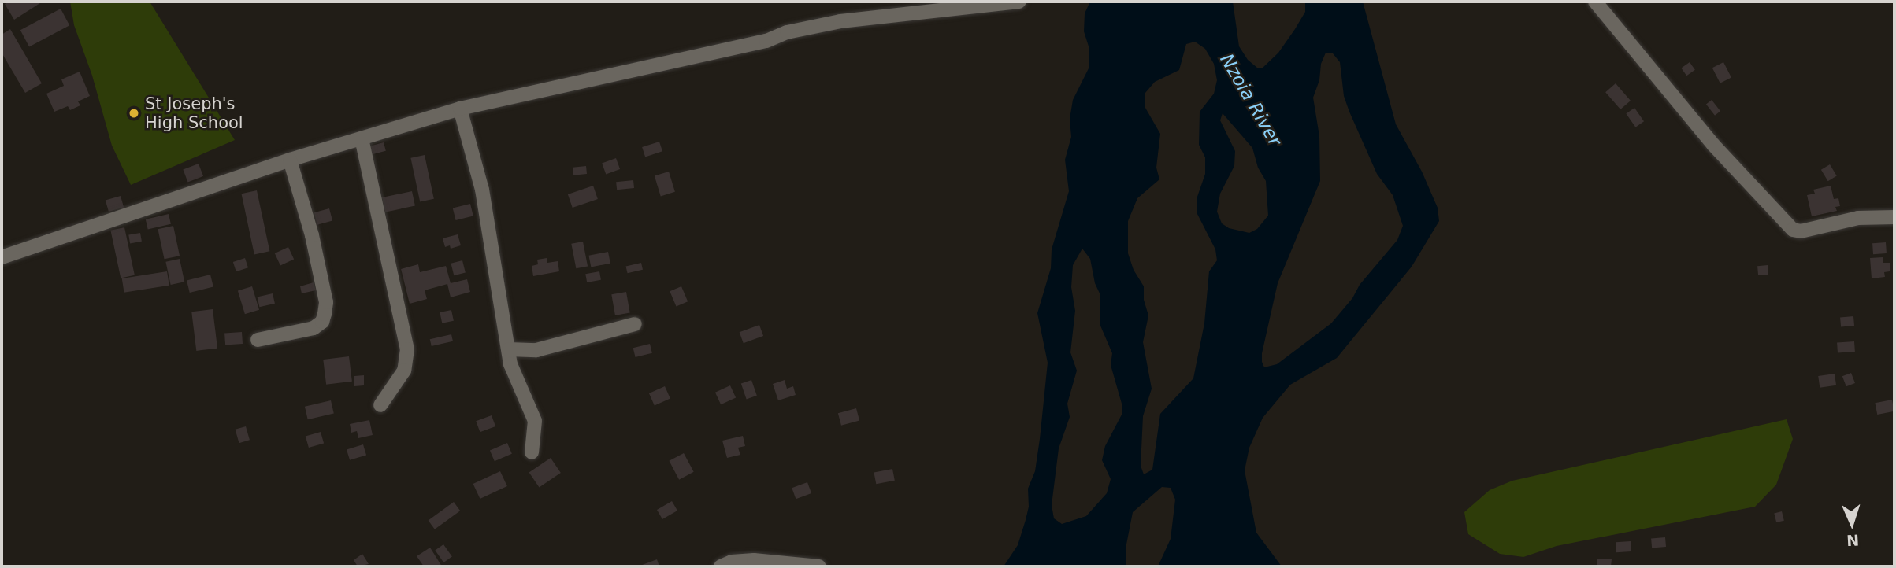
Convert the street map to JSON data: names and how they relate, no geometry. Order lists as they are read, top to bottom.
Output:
{
  "water": ["Nzoia River"],
  "places": ["St Joseph's High School"],
  "north": "bottom"
}
